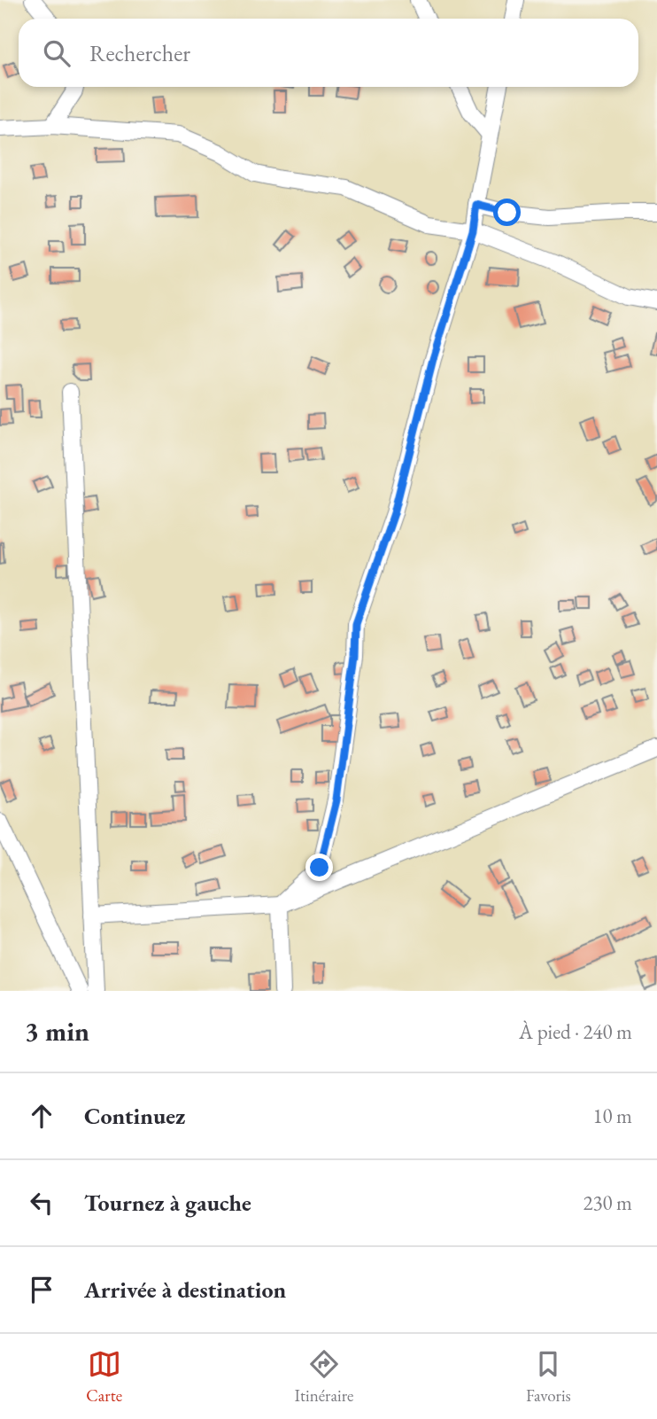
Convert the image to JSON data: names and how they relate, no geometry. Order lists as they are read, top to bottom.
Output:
{
  "page": {
    "search": "Rechercher",
    "heading": ["3 min", "À pied · 240 m"],
    "list": [
      ["Continuez", "10 m"],
      ["Tournez à gauche", "230 m"],
      "Arrivée à destination"
    ],
    "nav": ["Carte", "Itinéraire", "Favoris"]
  }
}
